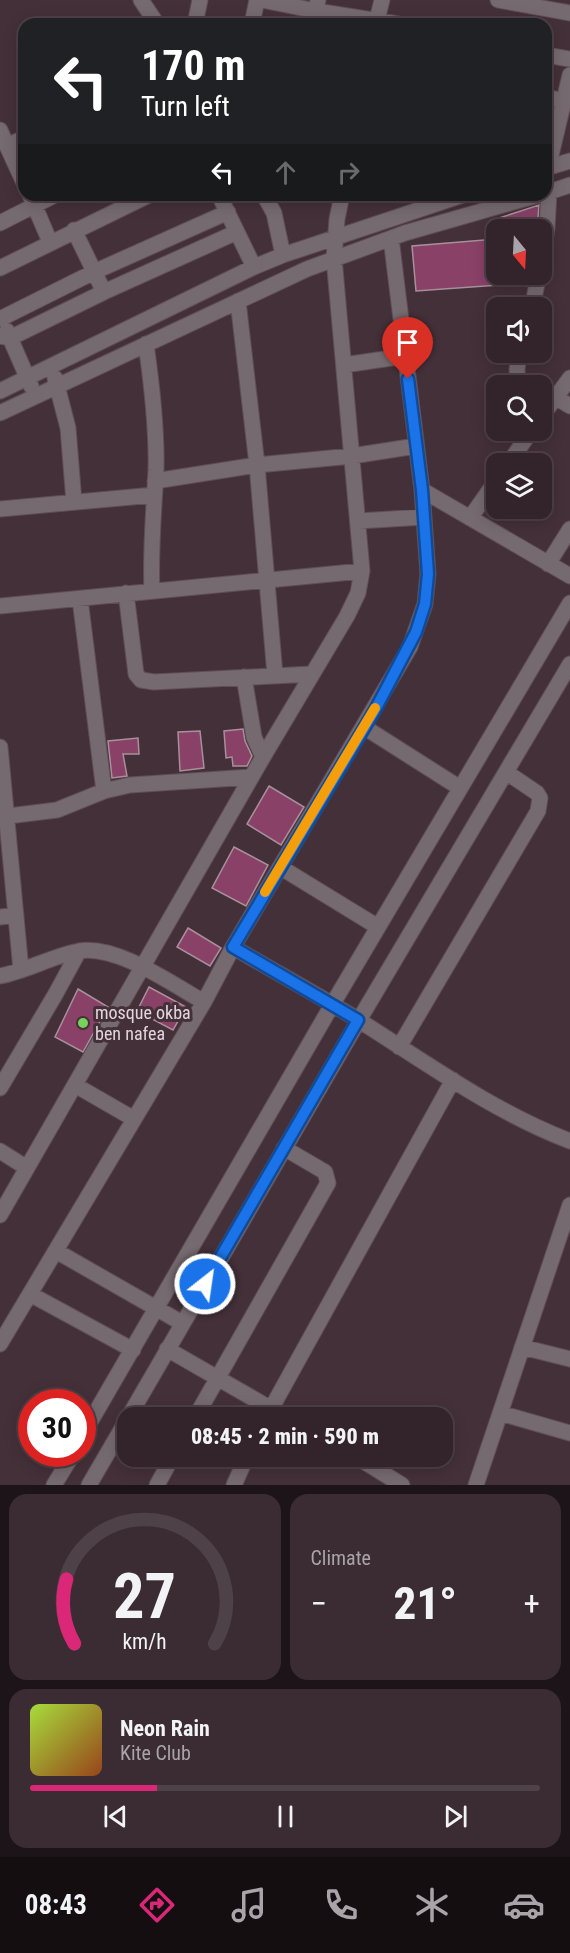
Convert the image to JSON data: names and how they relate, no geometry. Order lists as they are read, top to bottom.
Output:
{
  "places": ["mosque okba ben nafea"],
  "north": "bottom",
  "page": {
    "turn": ["170 m", "Turn left"],
    "limit": "30",
    "trip": "08:45 · 2 min · 590 m",
    "tile": "Climate",
    "heat": ["−", "21°", "+"],
    "song": ["Neon Rain", "Kite Club"],
    "tabs": "08:43",
    "gauge": ["27", "km/h"]
  }
}
